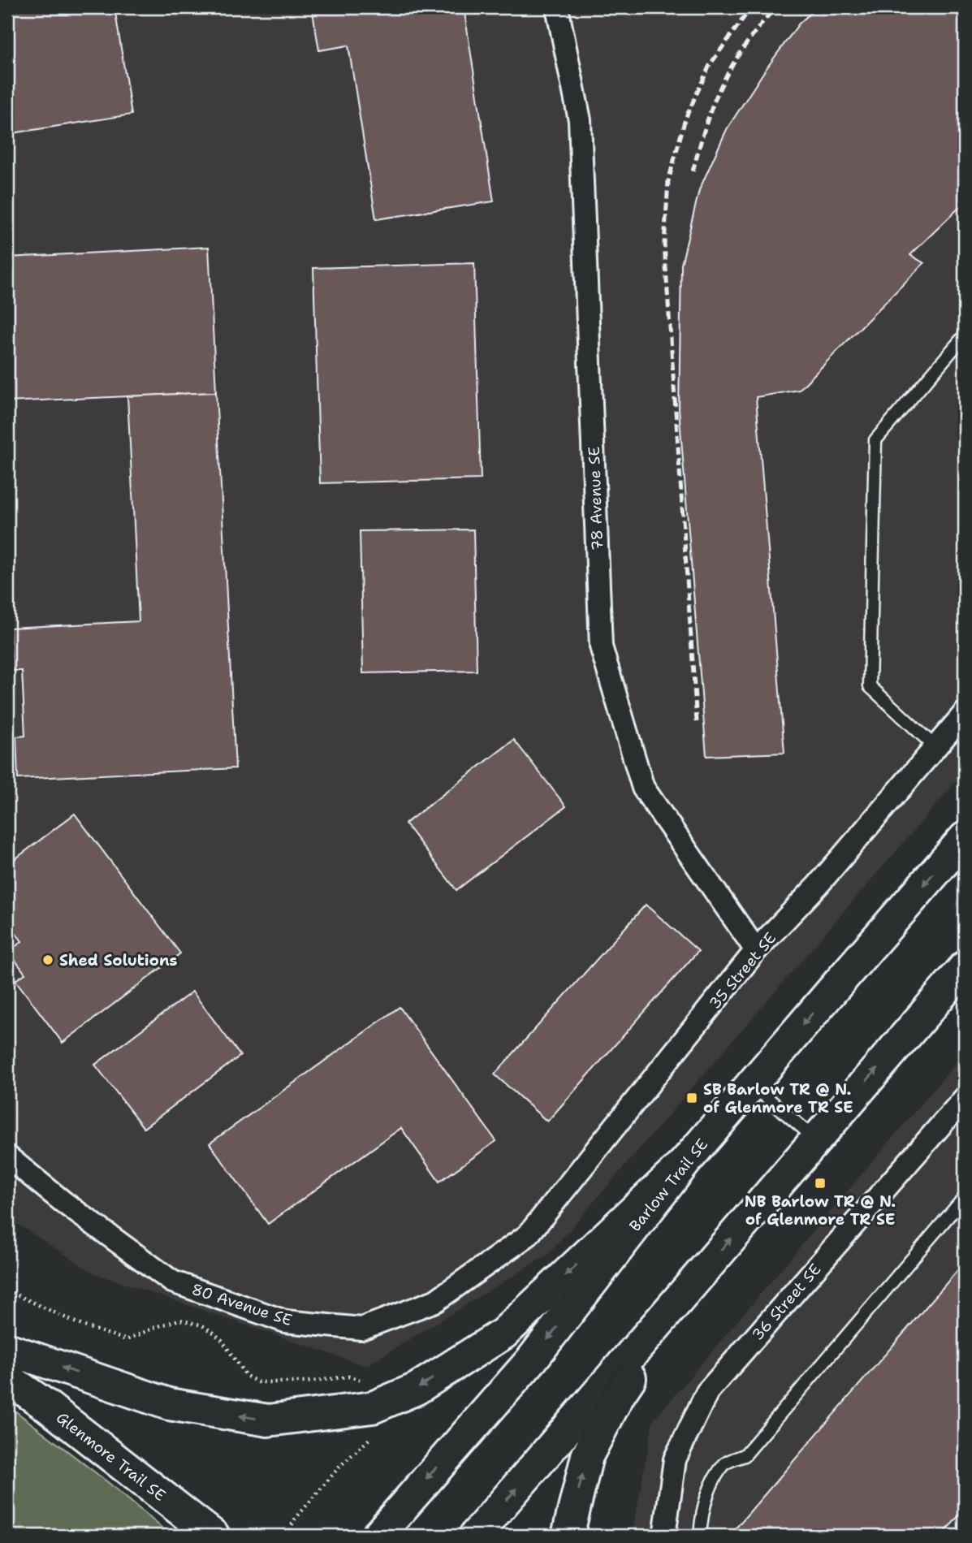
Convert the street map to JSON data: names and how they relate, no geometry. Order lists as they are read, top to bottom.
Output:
{
  "streets": {
    "main road": ["Barlow Trail SE", "Glenmore Trail SE"],
    "street": [
      "78 Avenue SE",
      "35 Street SE",
      "36 Street SE",
      "80 Avenue SE"
    ]
  },
  "crossings": [
    ["78 Avenue SE", "35 Street SE"],
    ["35 Street SE", "80 Avenue SE"]
  ],
  "places": {
    "other": ["Shed Solutions"],
    "transit": ["SB Barlow TR @ N. of Glenmore TR SE", "NB Barlow TR @ N. of Glenmore TR SE"]
  }
}
